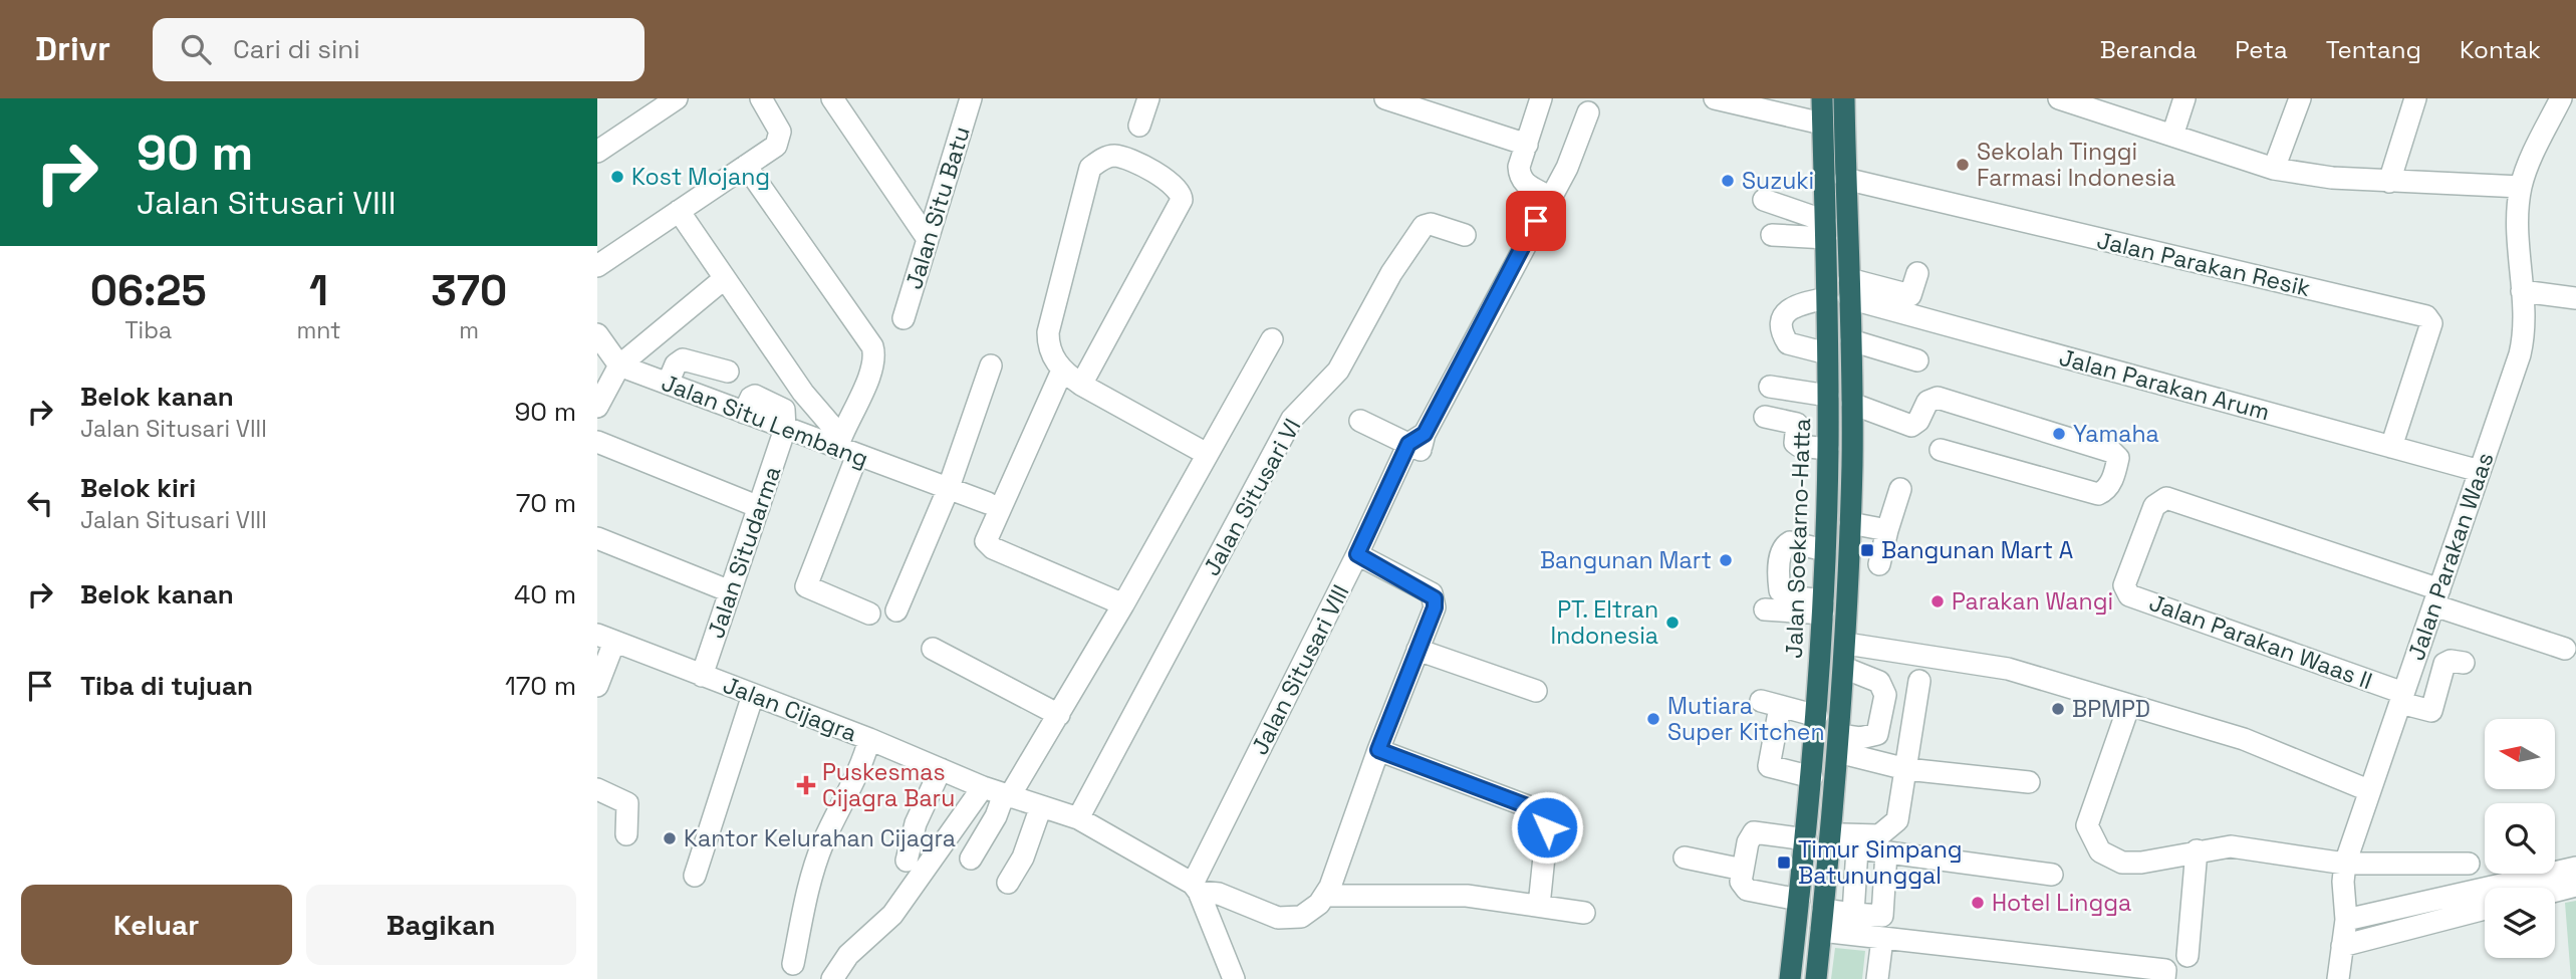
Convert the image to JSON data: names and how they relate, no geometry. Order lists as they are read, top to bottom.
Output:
{
  "streets": {
    "highway": ["Jalan Soekarno-Hatta"],
    "street": [
      "Jalan Situ Batu",
      "Jalan Parakan Resik",
      "Jalan Parakan Arum",
      "Jalan Situ Lembang",
      "Jalan Situsari VI",
      "Jalan Situdarma",
      "Jalan Parakan Waas",
      "Jalan Parakan Waas II",
      "Jalan Situsari VIII",
      "Jalan Cijagra"
    ]
  },
  "crossings": [
    ["Jalan Parakan Resik", "Jalan Parakan Arum"],
    ["Jalan Parakan Arum", "Jalan Parakan Waas"],
    ["Jalan Situ Lembang", "Jalan Situdarma"],
    ["Jalan Situsari VI", "Jalan Cijagra"],
    ["Jalan Situdarma", "Jalan Cijagra"],
    ["Jalan Parakan Waas", "Jalan Parakan Waas II"],
    ["Jalan Situsari VIII", "Jalan Cijagra"]
  ],
  "places": {
    "other": [
      "Sekolah Tinggi Farmasi Indonesia",
      "Kost Mojang",
      "Suzuki",
      "Yamaha",
      "Bangunan Mart",
      "Parakan Wangi",
      "PT. Eltran Indonesia",
      "BPMPD",
      "Mutiara Super Kitchen",
      "Kantor Kelurahan Cijagra",
      "Hotel Lingga"
    ],
    "transit": ["Bangunan Mart A", "Timur Simpang Batununggal"],
    "health": ["Puskesmas Cijagra Baru"]
  },
  "north": "left",
  "page": {
    "header": "Drivr",
    "search": "Cari di sini",
    "nav": [
      "Beranda",
      "Peta",
      "Tentang",
      "Kontak"
    ],
    "turn": ["90 m", "Jalan Situsari VIII"],
    "eta": [
      "06:25",
      "Tiba",
      "1",
      "mnt",
      "370",
      "m"
    ],
    "list": [
      {
        "name": "Belok kanan",
        "note": "Jalan Situsari VIII",
        "value": "90 m"
      },
      {
        "name": "Belok kiri",
        "note": "Jalan Situsari VIII",
        "value": "70 m"
      },
      {
        "name": "Belok kanan",
        "value": "40 m"
      },
      {
        "name": "Tiba di tujuan",
        "value": "170 m"
      }
    ],
    "buttons": ["Keluar", "Bagikan"]
  }
}
